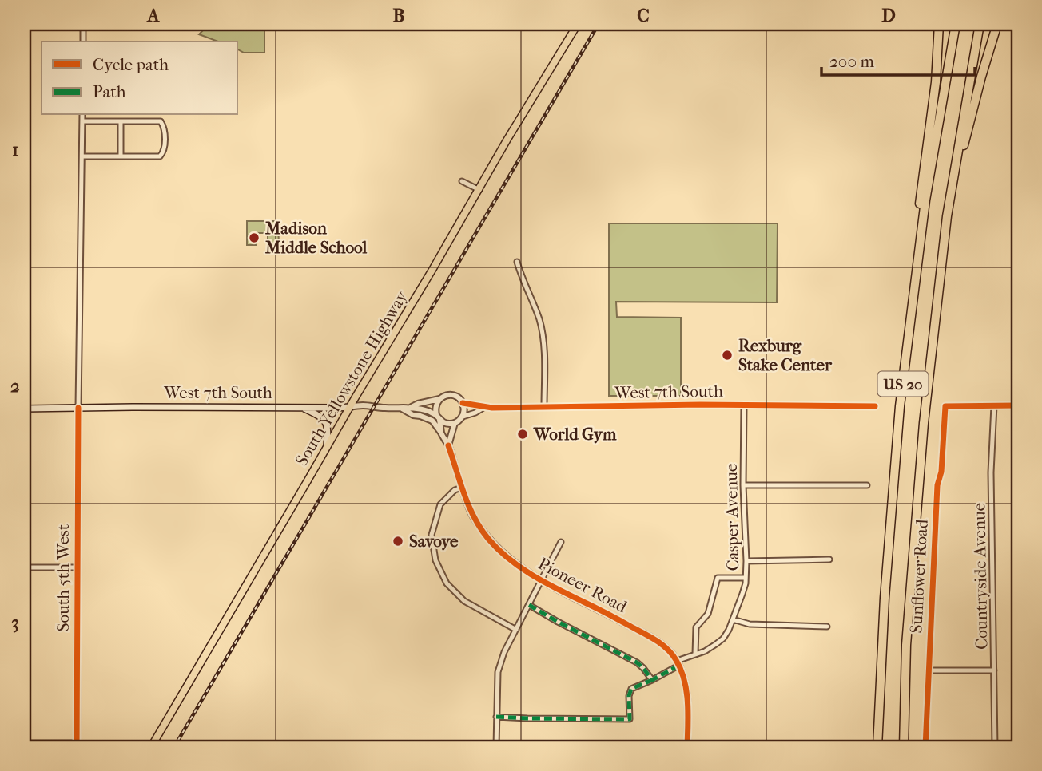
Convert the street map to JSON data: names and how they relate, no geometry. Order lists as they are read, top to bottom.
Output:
{
  "streets": {
    "highway": ["US 20"],
    "main road": ["South Yellowstone Highway", "West 7th South"],
    "street": [
      "Casper Avenue",
      "Sunflower Road",
      "Countryside Avenue",
      "South 5th West",
      "Pioneer Road"
    ]
  },
  "crossings": [
    ["South Yellowstone Highway", "West 7th South"],
    ["West 7th South", "Casper Avenue"],
    ["West 7th South", "South 5th West"],
    ["West 7th South", "Pioneer Road"],
    ["Casper Avenue", "Pioneer Road"],
    ["Sunflower Road", "Countryside Avenue"]
  ],
  "places": [
    "Madison Middle School",
    "Rexburg Stake Center",
    "World Gym",
    "Savoye"
  ],
  "legend": ["Cycle path", "Path"],
  "scale_bar": "200 m",
  "grid": {
    "columns": [
      "A",
      "B",
      "C",
      "D"
    ],
    "rows": ["1", "2", "3"]
  }
}
